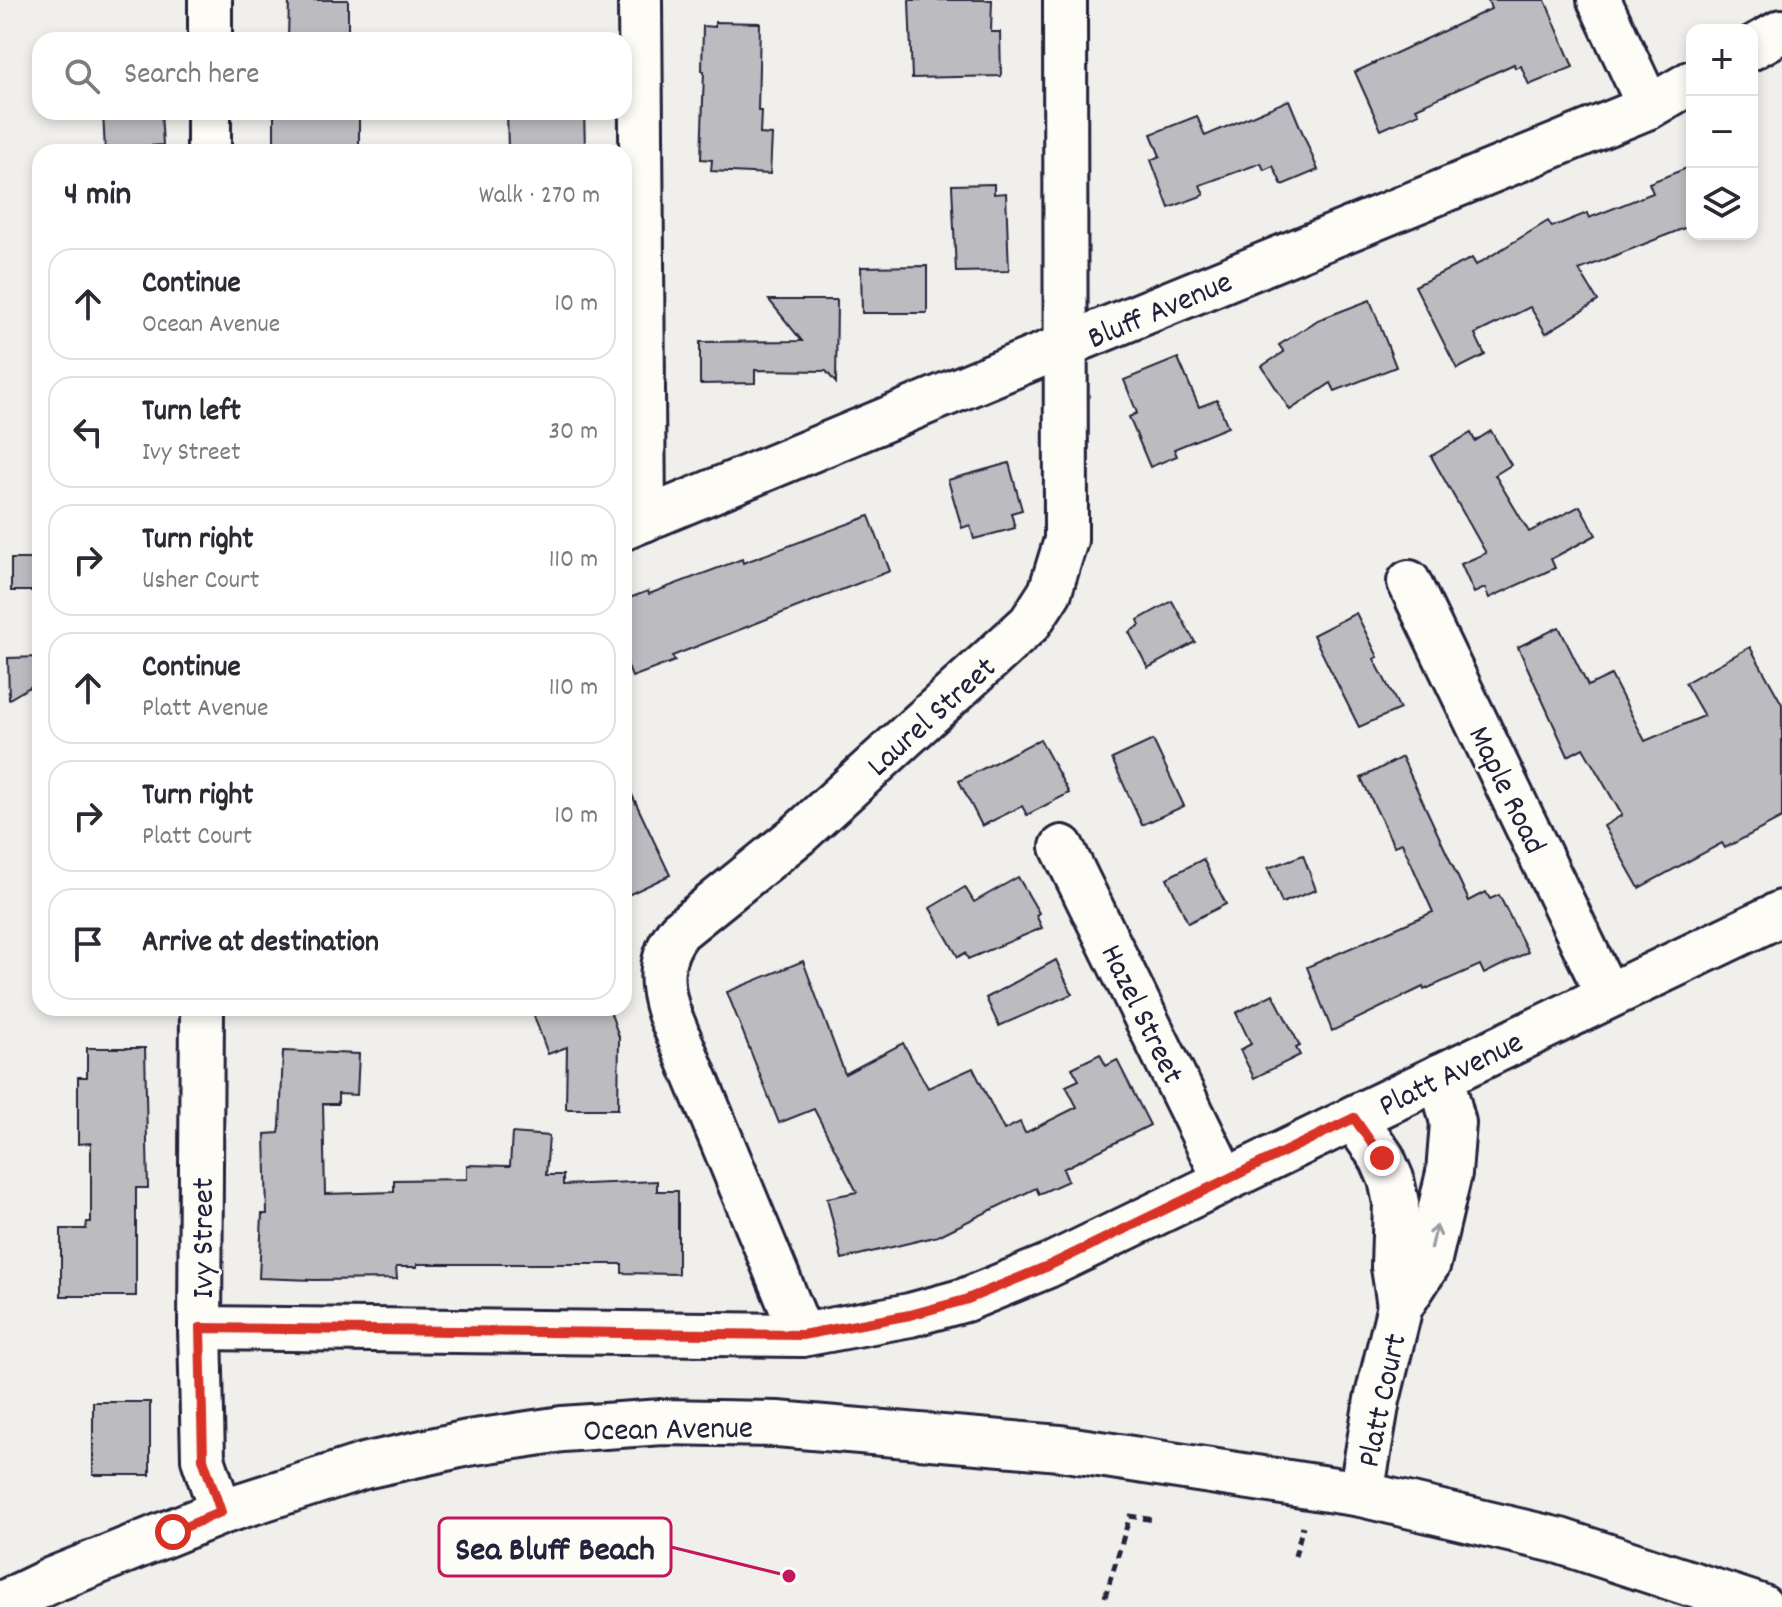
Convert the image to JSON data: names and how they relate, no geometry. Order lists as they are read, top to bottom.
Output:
{
  "streets": {
    "main road": ["Platt Avenue", "Platt Court", "Ocean Avenue"],
    "street": [
      "Bluff Avenue",
      "Laurel Street",
      "Maple Road",
      "Hazel Street",
      "Ivy Street"
    ]
  },
  "crossings": [
    ["Bluff Avenue", "Laurel Street"],
    ["Laurel Street", "Platt Avenue"],
    ["Maple Road", "Platt Avenue"],
    ["Hazel Street", "Platt Avenue"],
    ["Platt Avenue", "Ivy Street"],
    ["Platt Avenue", "Platt Court"],
    ["Ivy Street", "Ocean Avenue"],
    ["Platt Court", "Ocean Avenue"]
  ],
  "one_way": ["Platt Court"],
  "places": ["Sea Bluff Beach"],
  "page": {
    "map_buttons": ["+", "−"],
    "search": "Search here",
    "heading": ["4 min", "Walk · 270 m"],
    "list": [
      ["Continue", "Ocean Avenue", "10 m"],
      ["Turn left", "Ivy Street", "30 m"],
      ["Turn right", "Usher Court", "110 m"],
      ["Continue", "Platt Avenue", "110 m"],
      ["Turn right", "Platt Court", "10 m"],
      "Arrive at destination"
    ]
  }
}
